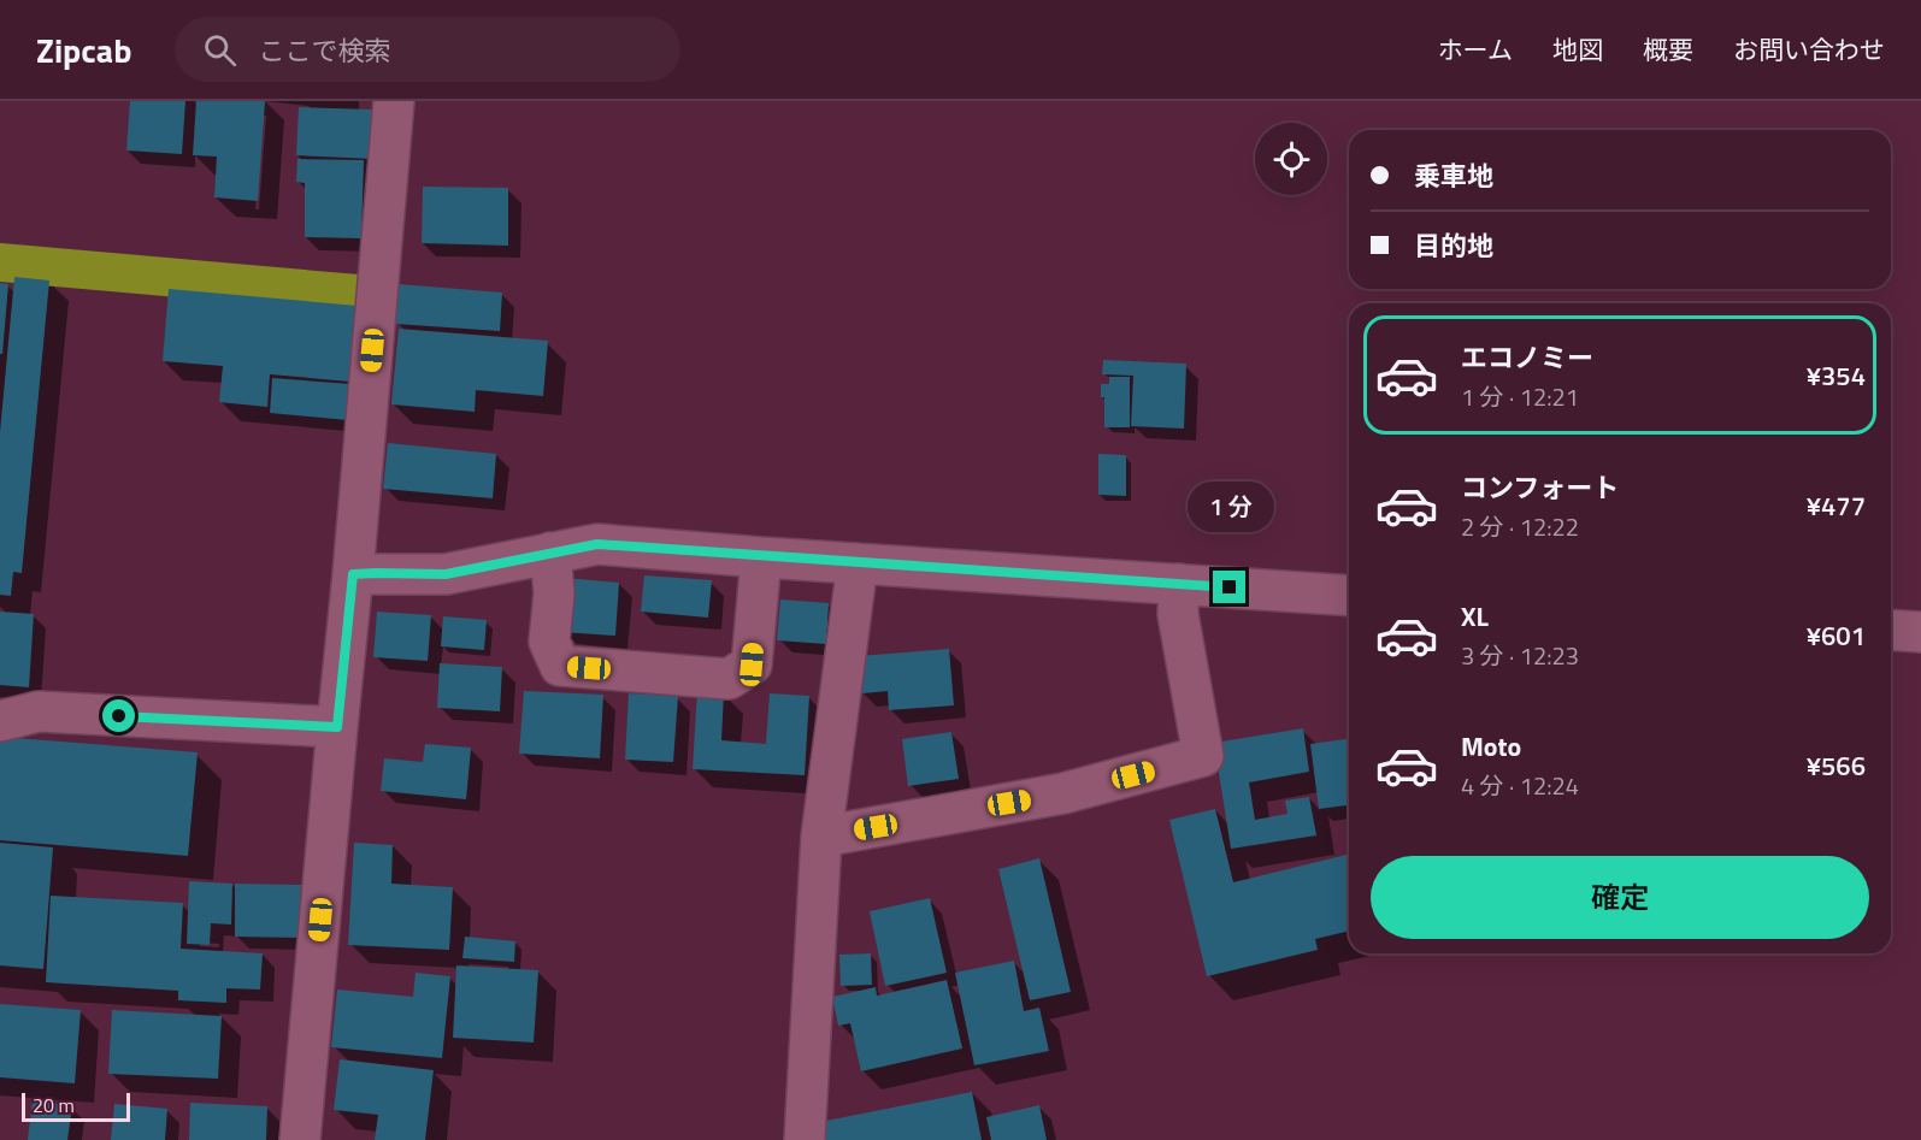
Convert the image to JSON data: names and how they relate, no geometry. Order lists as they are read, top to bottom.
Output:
{
  "scale_bar": "20 m",
  "page": {
    "header": "Zipcab",
    "search": "ここで検索",
    "nav": [
      "ホーム",
      "地図",
      "概要",
      "お問い合わせ"
    ],
    "banner": ["乗車地", "目的地"],
    "list": [
      {
        "name": "エコノミー",
        "note": "1 分 · 12:21",
        "value": "¥354"
      },
      {
        "name": "コンフォート",
        "note": "2 分 · 12:22",
        "value": "¥477"
      },
      {
        "name": "XL",
        "note": "3 分 · 12:23",
        "value": "¥601"
      },
      {
        "name": "Moto",
        "note": "4 分 · 12:24",
        "value": "¥566"
      }
    ],
    "bubble": "1 分",
    "buttons": "確定",
    "scale": "20 m"
  }
}
